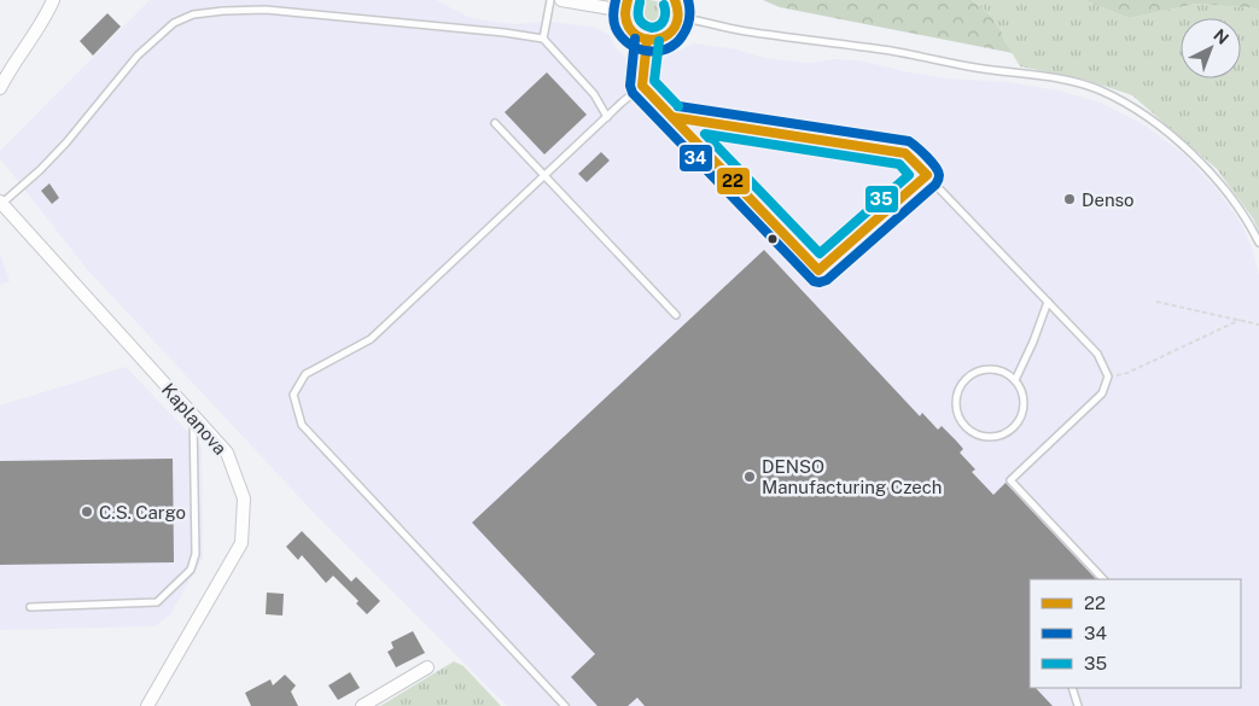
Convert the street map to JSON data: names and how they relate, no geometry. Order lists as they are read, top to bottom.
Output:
{
  "streets": {
    "street": ["Kaplanova"]
  },
  "places": ["Denso", "DENSO Manufacturing Czech", "C.S. Cargo"],
  "lines": ["transit line 22", "transit line 34", "transit line 35"],
  "legend": ["22", "34", "35"],
  "north": "top right"
}
